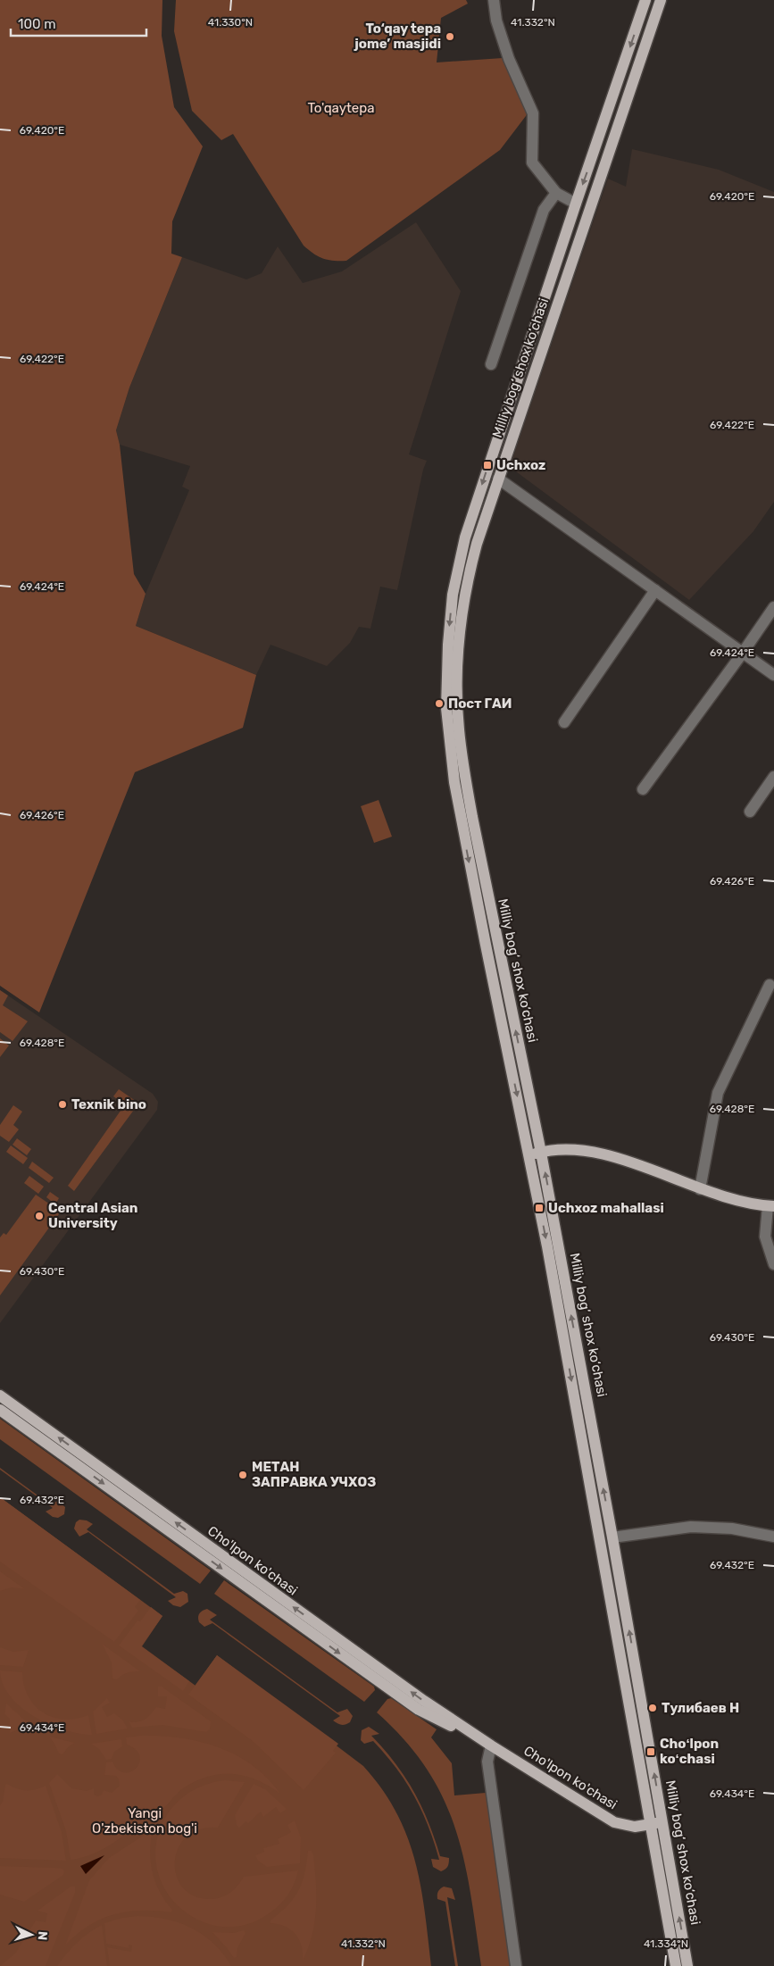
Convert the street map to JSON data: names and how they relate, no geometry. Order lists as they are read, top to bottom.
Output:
{
  "streets": {
    "main road": ["Milliy bog‘ shox ko‘chasi", "Cho'lpon ko'chasi"]
  },
  "crossings": [
    ["Milliy bog‘ shox ko‘chasi", "Cho'lpon ko'chasi"]
  ],
  "parks": ["To'qaytepa", "Yangi O'zbekiston bog'i"],
  "places": {
    "other": [
      "To‘qay tepa jome’ masjidi",
      "Пост ГАИ",
      "Texnik bino",
      "Central Asian University",
      "МЕТАН ЗАПРАВКА УЧХОЗ",
      "Тулибаев Н"
    ],
    "transit": ["Uchxoz", "Uchxoz mahallasi", "Choʻlpon koʻchasi"]
  },
  "scale_bar": "100 m",
  "north": "right",
  "coordinates": [
    "41.330°N",
    "41.332°N",
    "69.420°E",
    "69.422°E",
    "69.424°E",
    "69.426°E",
    "69.428°E",
    "69.430°E",
    "69.432°E",
    "69.434°E",
    "41.334°N"
  ]
}
